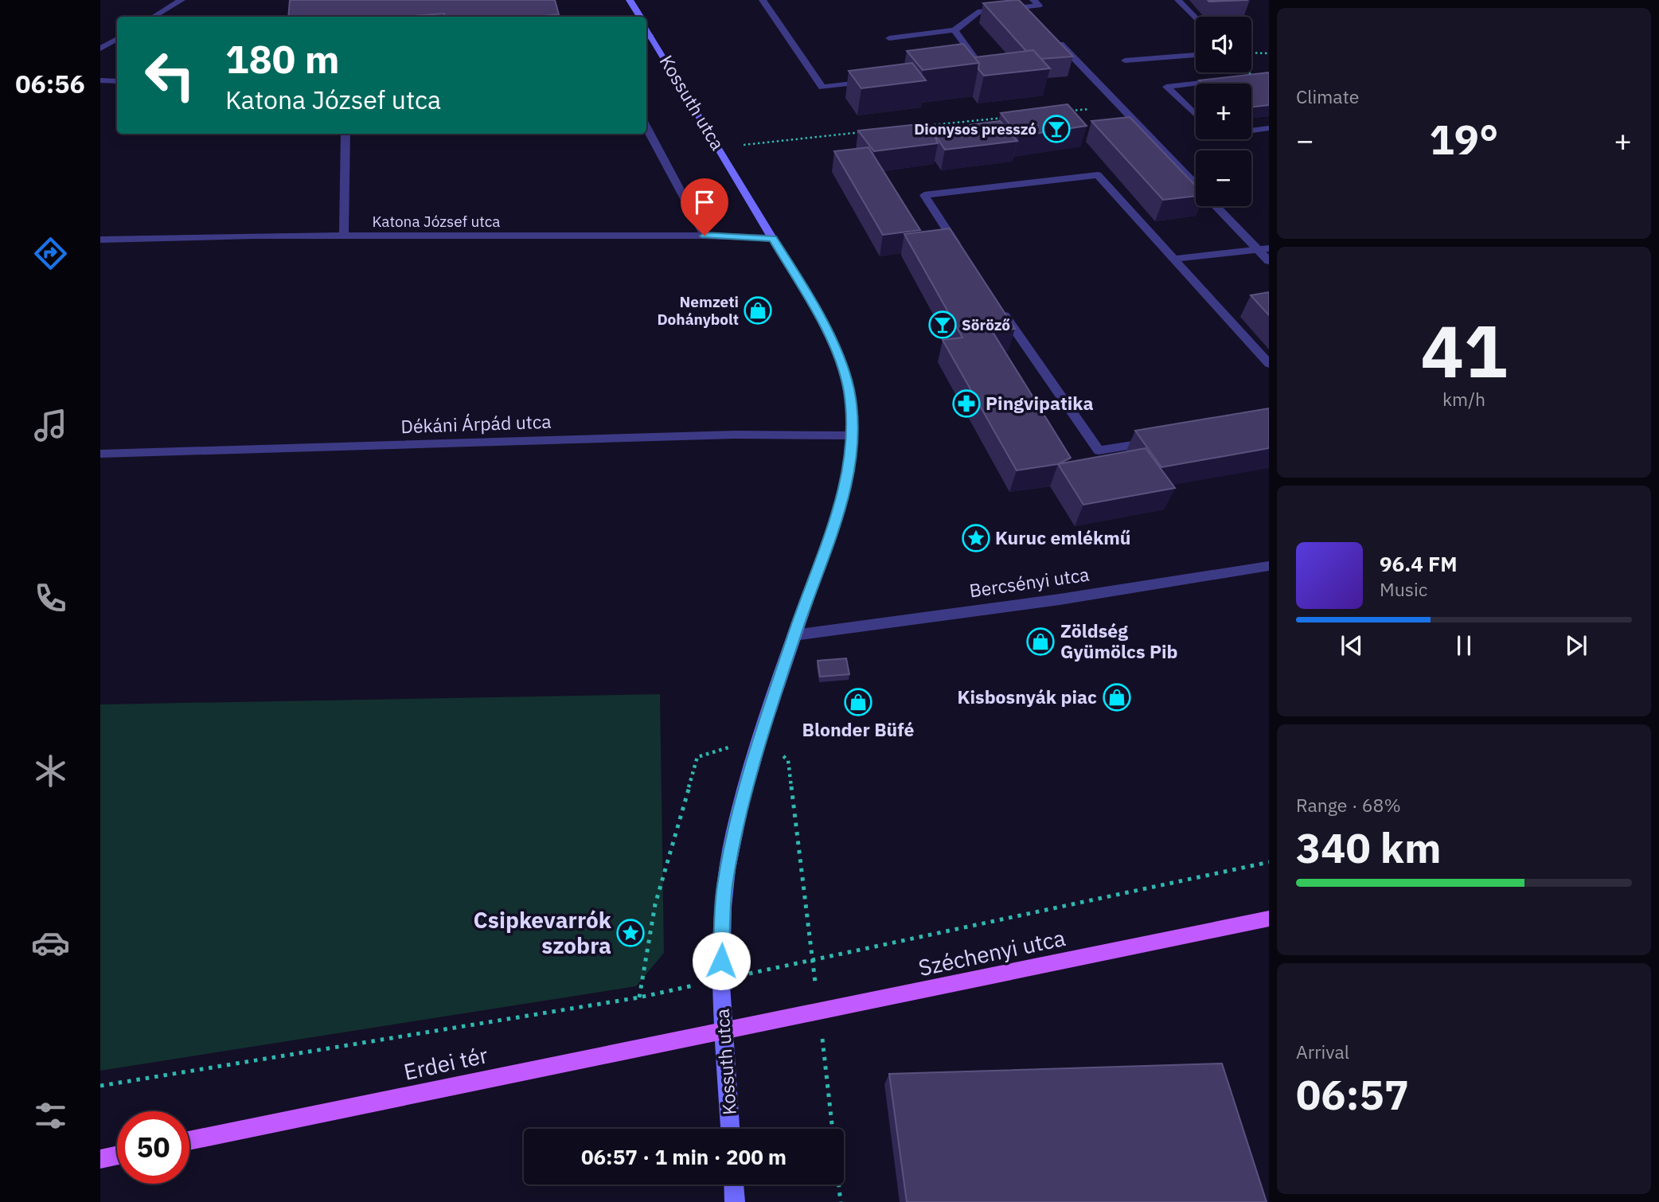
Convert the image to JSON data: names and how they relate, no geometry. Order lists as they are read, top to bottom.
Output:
{
  "streets": {
    "main road": ["Kossuth utca", "Széchenyi utca", "Erdei tér"],
    "street": ["Katona József utca", "Dékáni Árpád utca", "Bercsényi utca"]
  },
  "crossings": [
    ["Kossuth utca", "Katona József utca"],
    ["Kossuth utca", "Dékáni Árpád utca"],
    ["Kossuth utca", "Bercsényi utca"],
    ["Kossuth utca", "Széchenyi utca"],
    ["Kossuth utca", "Erdei tér"],
    ["Széchenyi utca", "Erdei tér"]
  ],
  "places": {
    "bar": ["Dionysos presszó", "Söröző"],
    "shop": [
      "Nemzeti Dohánybolt",
      "Zöldség Gyümölcs Pib",
      "Kisbosnyák piac",
      "Blonder Büfé"
    ],
    "pharmacy": ["Pingvipatika"],
    "place": ["Kuruc emlékmű", "Csipkevarrók szobra"]
  },
  "page": {
    "tabs": "06:56",
    "tile": [
      "Climate",
      ["41", "km/h"],
      ["Range · 68%", "340 km"],
      ["Arrival", "06:57"]
    ],
    "map_buttons": ["+", "−"],
    "turn": ["180 m", "Katona József utca"],
    "heat": ["−", "19°", "+"],
    "song": ["96.4 FM", "Music"],
    "limit": "50",
    "trip": "06:57 · 1 min · 200 m"
  }
}
